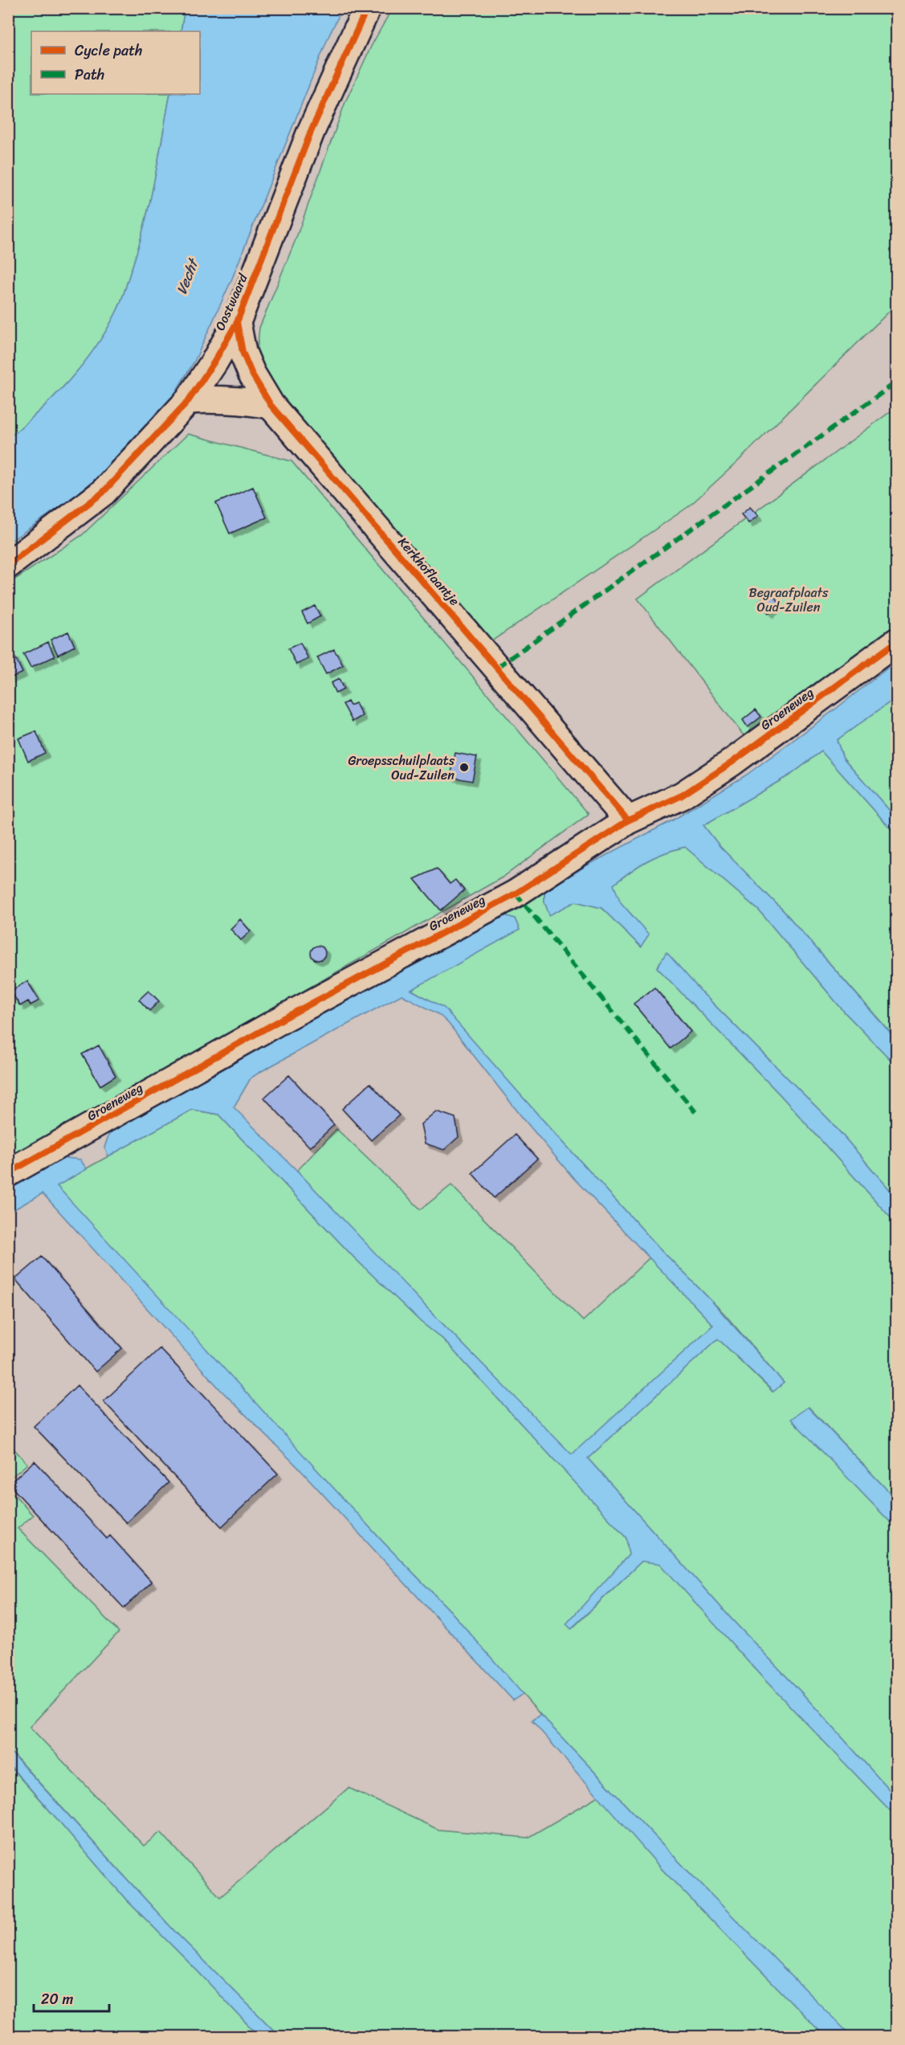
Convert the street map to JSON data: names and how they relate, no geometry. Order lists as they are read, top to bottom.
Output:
{
  "streets": {
    "street": ["Oostwaard", "Kerkhoflaantje", "Groeneweg"]
  },
  "crossings": [
    ["Oostwaard", "Kerkhoflaantje"],
    ["Kerkhoflaantje", "Groeneweg"]
  ],
  "water": ["Vecht"],
  "parks": ["Begraafplaats Oud-Zuilen"],
  "places": ["Groepsschuilplaats Oud-Zuilen"],
  "legend": ["Cycle path", "Path"],
  "scale_bar": "20 m"
}
